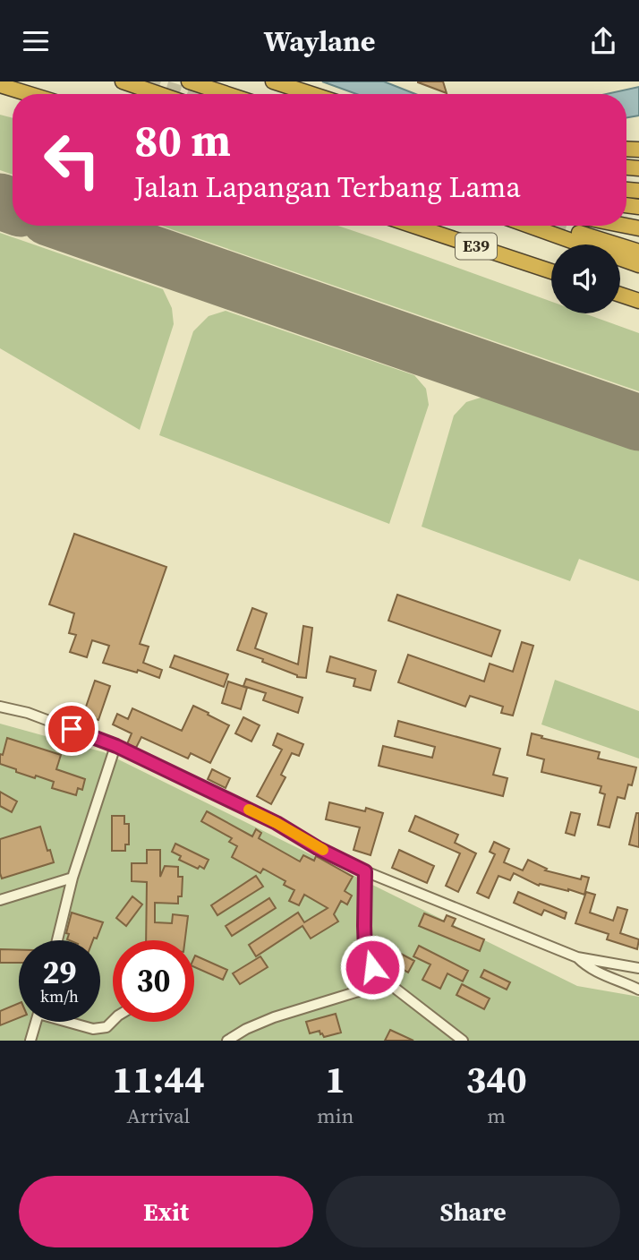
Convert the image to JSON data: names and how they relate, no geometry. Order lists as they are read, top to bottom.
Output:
{
  "streets": {
    "highway": ["E39"]
  },
  "page": {
    "header": "Waylane",
    "turn": ["80 m", "Jalan Lapangan Terbang Lama"],
    "speed": "29 km/h",
    "limit": "30",
    "eta": [
      "11:44",
      "Arrival",
      "1",
      "min",
      "340",
      "m"
    ],
    "buttons": ["Exit", "Share"]
  }
}
